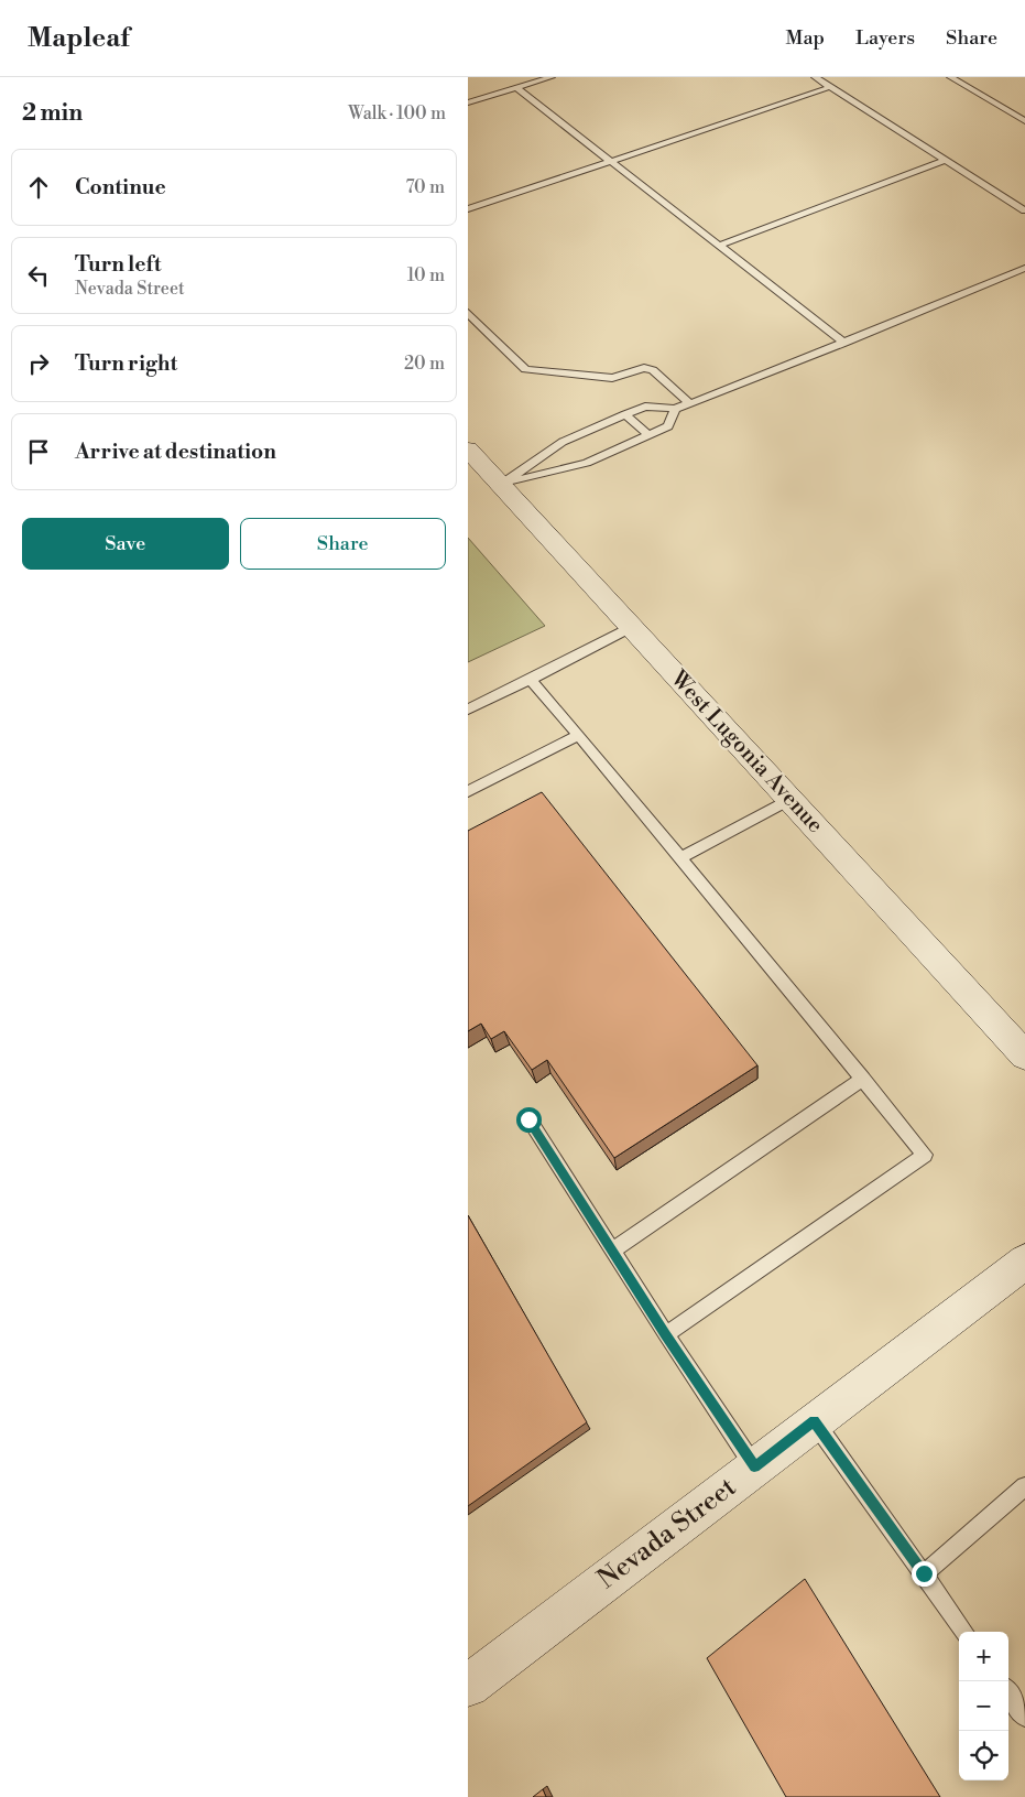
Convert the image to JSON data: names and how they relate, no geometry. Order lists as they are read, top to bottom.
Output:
{
  "streets": {
    "street": ["West Lugonia Avenue", "Nevada Street"]
  },
  "page": {
    "header": "Mapleaf",
    "nav": ["Map", "Layers", "Share"],
    "heading": ["2 min", "Walk · 100 m"],
    "list": [
      ["Continue", "70 m"],
      ["Turn left", "Nevada Street", "10 m"],
      ["Turn right", "20 m"],
      "Arrive at destination"
    ],
    "buttons": ["Save", "Share"],
    "map_buttons": ["+", "−"]
  }
}
